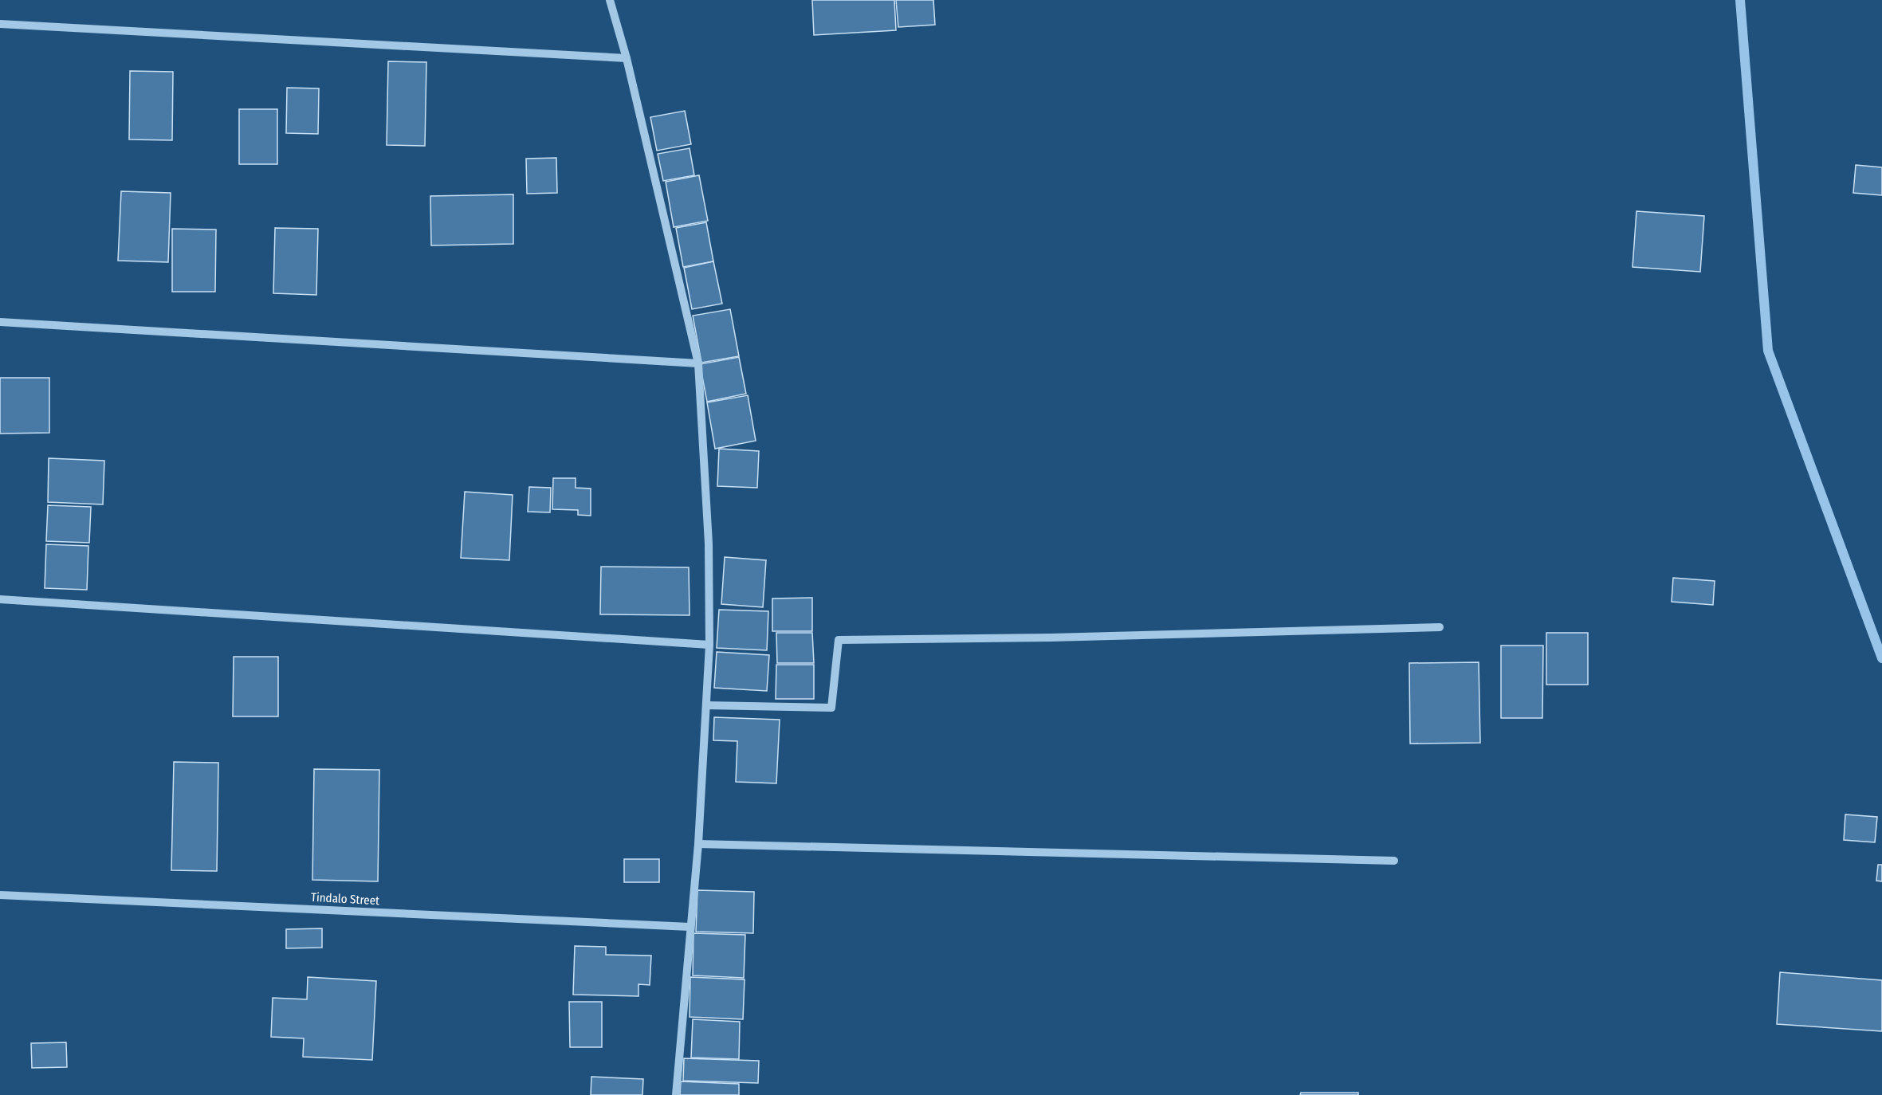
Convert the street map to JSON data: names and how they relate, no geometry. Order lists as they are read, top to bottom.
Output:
{
  "streets": {
    "street": ["Tindalo Street"]
  }
}
